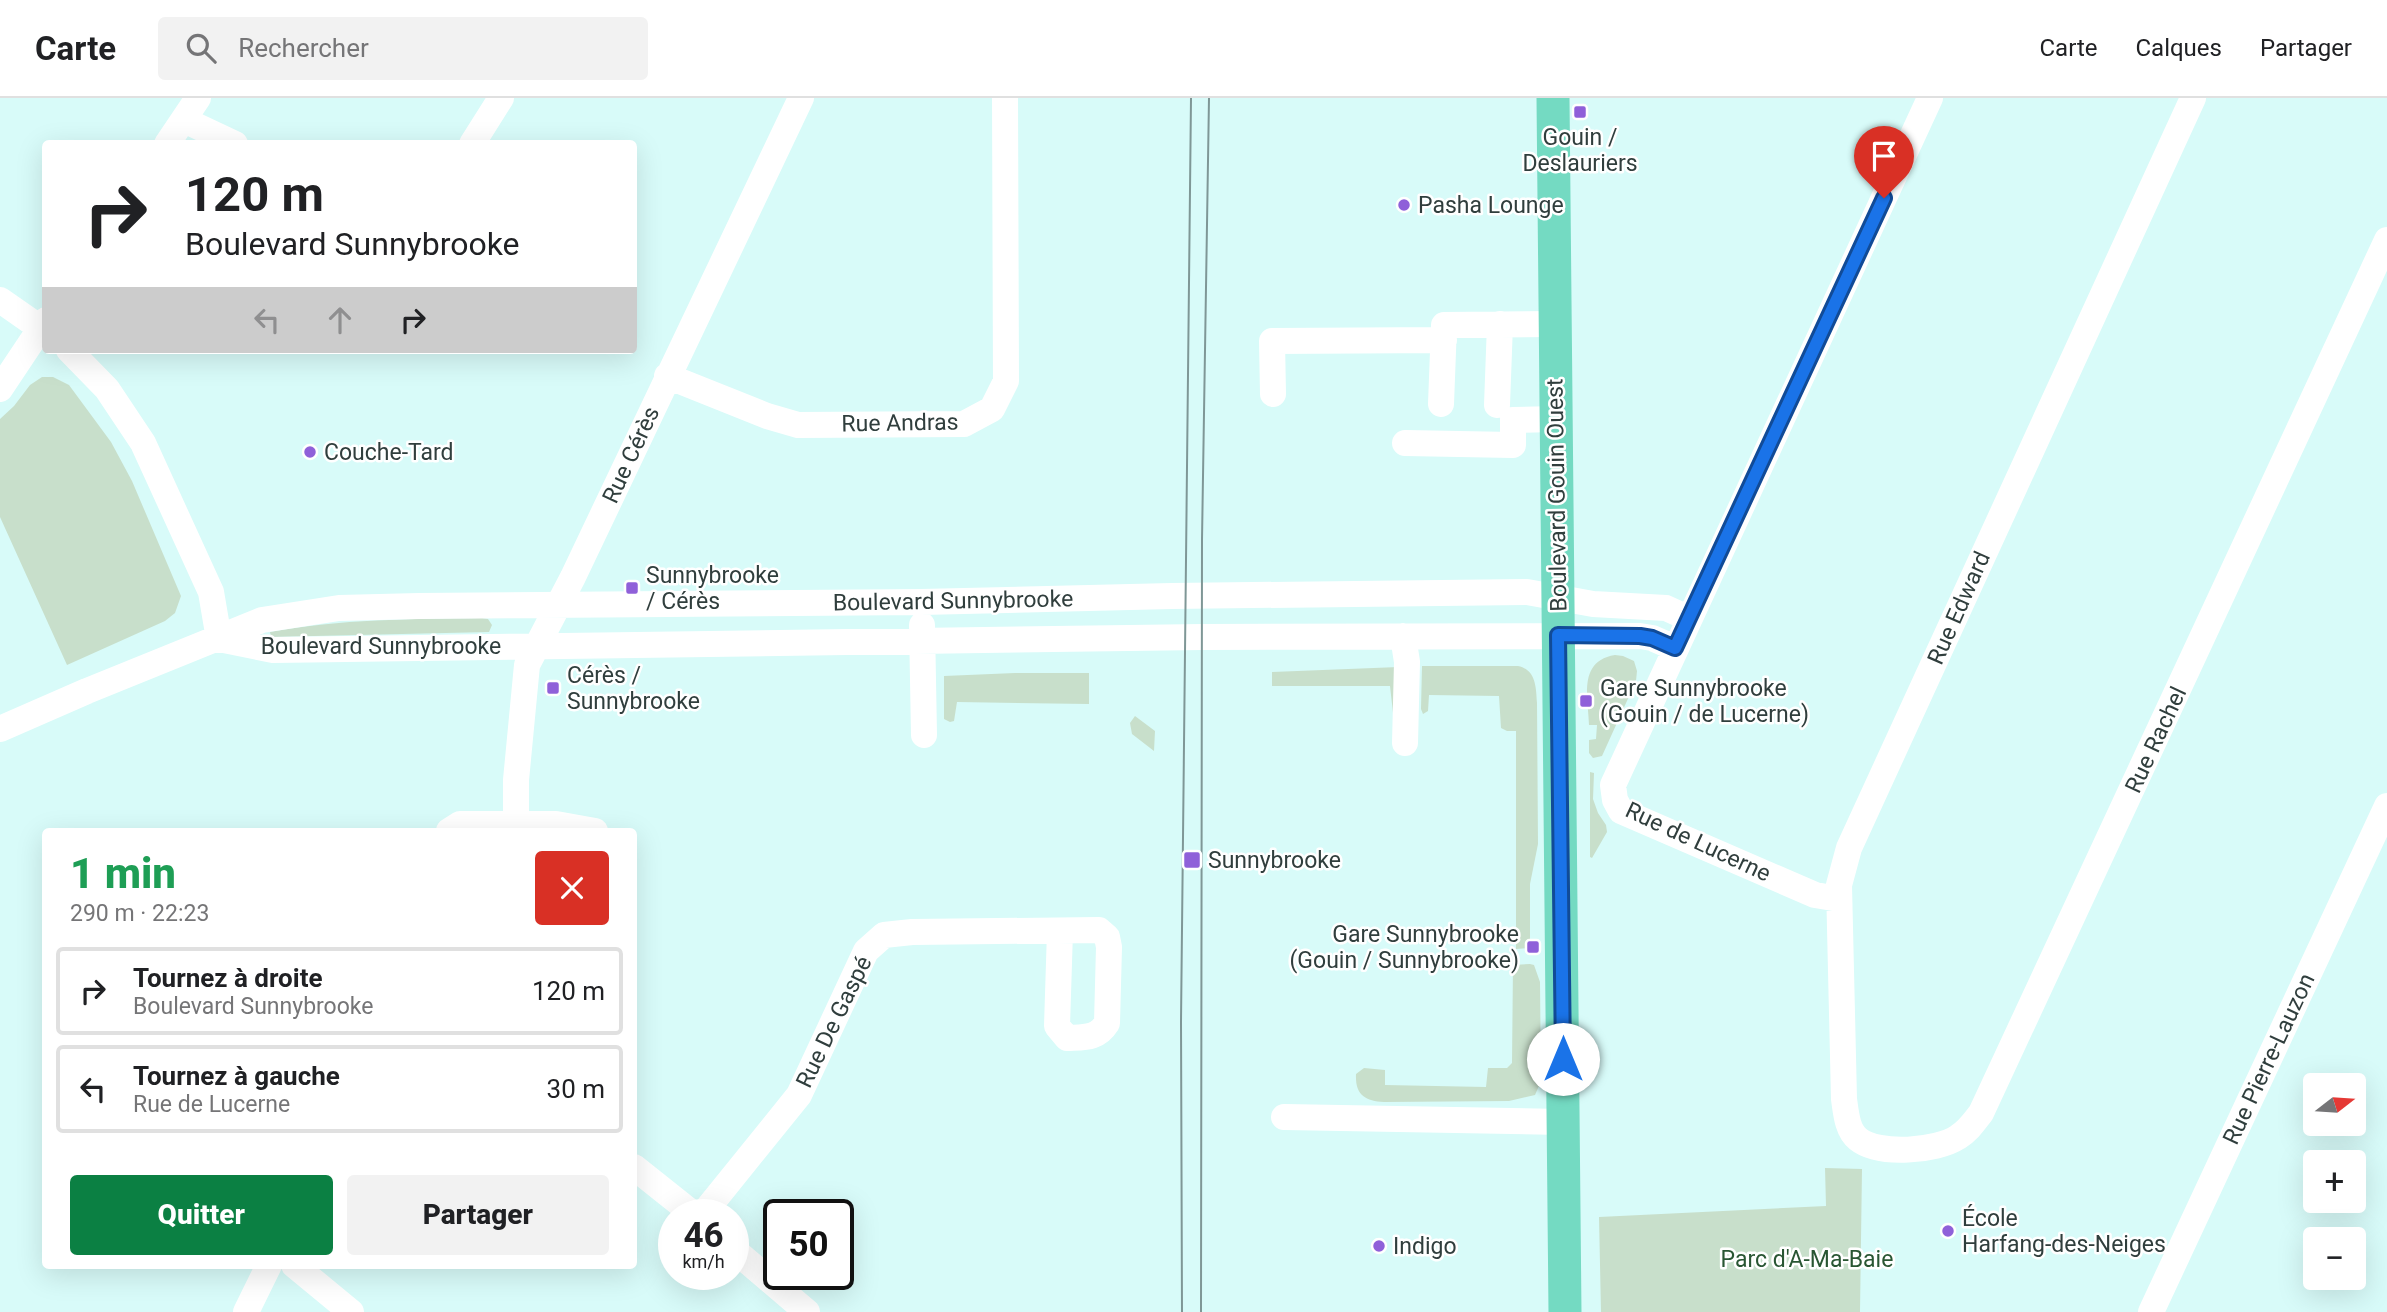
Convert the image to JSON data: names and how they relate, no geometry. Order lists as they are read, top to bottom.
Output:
{
  "streets": {
    "main road": ["Boulevard Gouin Ouest"],
    "street": [
      "Rue Andras",
      "Rue Cérès",
      "Boulevard Sunnybrooke",
      "Rue Edward",
      "Rue Rachel",
      "Rue de Lucerne",
      "Rue De Gaspé",
      "Rue Pierre-Lauzon"
    ]
  },
  "crossings": [
    ["Rue Andras", "Rue Cérès"],
    ["Rue Cérès", "Boulevard Sunnybrooke"],
    ["Boulevard Gouin Ouest", "Boulevard Sunnybrooke"],
    ["Boulevard Sunnybrooke", "Rue de Lucerne"],
    ["Rue Edward", "Rue Rachel"],
    ["Rue Edward", "Rue de Lucerne"]
  ],
  "parks": ["Parc d'A-Ma-Baie"],
  "places": {
    "transit": [
      "Gouin / Deslauriers",
      "Sunnybrooke / Cérès",
      "Cérès / Sunnybrooke",
      "Gare Sunnybrooke (Gouin / de Lucerne)",
      "Sunnybrooke",
      "Gare Sunnybrooke (Gouin / Sunnybrooke)"
    ],
    "other": [
      "Pasha Lounge",
      "Couche-Tard",
      "École Harfang-des-Neiges",
      "Indigo"
    ]
  },
  "north": "right",
  "page": {
    "header": "Carte",
    "search": "Rechercher",
    "nav": ["Carte", "Calques", "Partager"],
    "turn": ["120 m", "Boulevard Sunnybrooke"],
    "heading": ["1 min", "290 m · 22:23"],
    "list": [
      {
        "name": "Tournez à droite",
        "note": "Boulevard Sunnybrooke",
        "value": "120 m"
      },
      {
        "name": "Tournez à gauche",
        "note": "Rue de Lucerne",
        "value": "30 m"
      }
    ],
    "map_buttons": ["+", "−"],
    "buttons": ["Quitter", "Partager"],
    "speed": "46 km/h",
    "limit": "50"
  }
}
